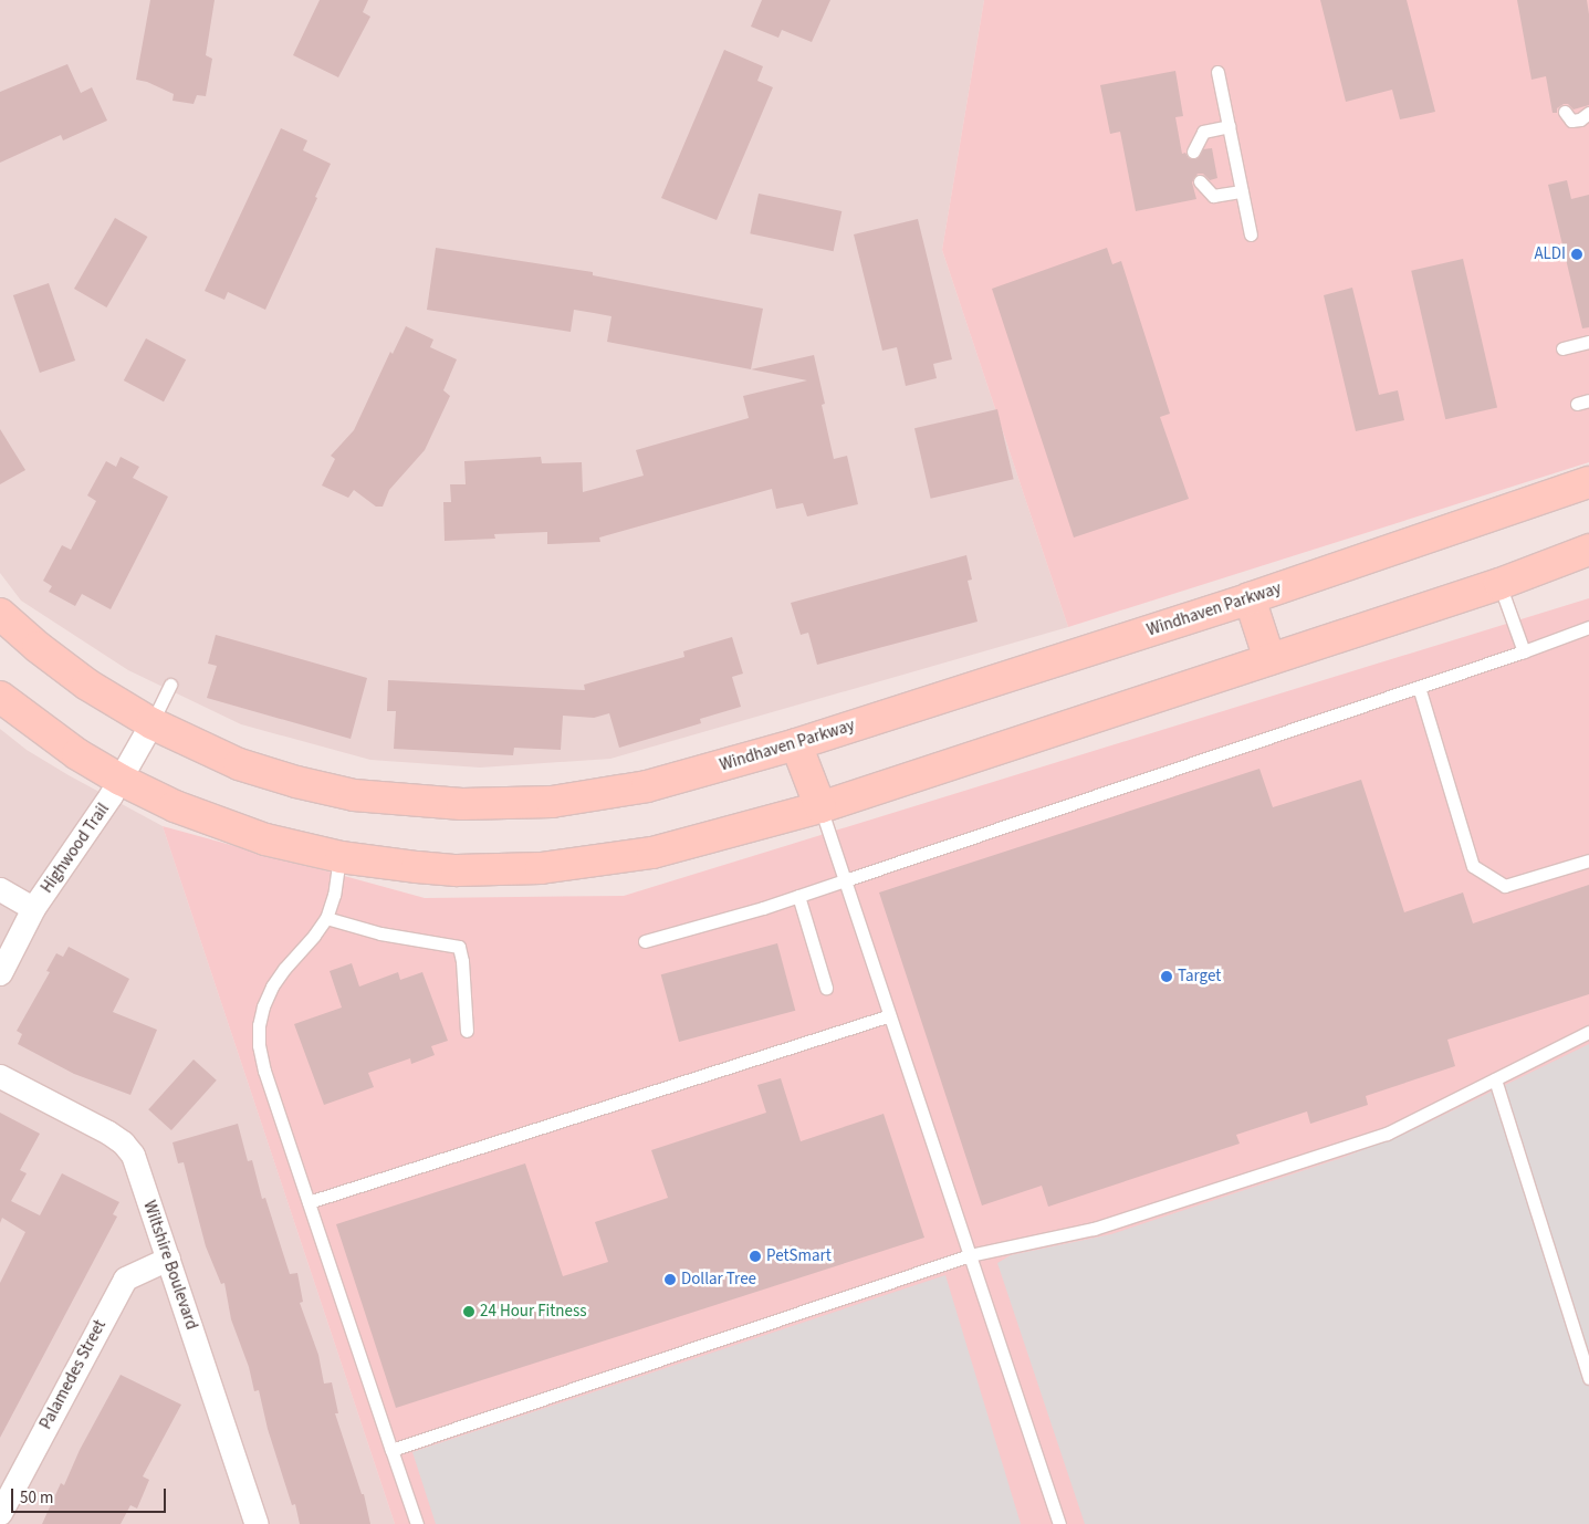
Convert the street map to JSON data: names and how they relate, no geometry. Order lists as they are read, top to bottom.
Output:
{
  "streets": {
    "main road": ["Windhaven Parkway"],
    "street": ["Highwood Trail", "Wiltshire Boulevard", "Palamedes Street"]
  },
  "crossings": [
    ["Windhaven Parkway", "Highwood Trail"],
    ["Wiltshire Boulevard", "Palamedes Street"]
  ],
  "places": [
    "ALDI",
    "Target",
    "PetSmart",
    "Dollar Tree",
    "24 Hour Fitness"
  ],
  "scale_bar": "50 m"
}
